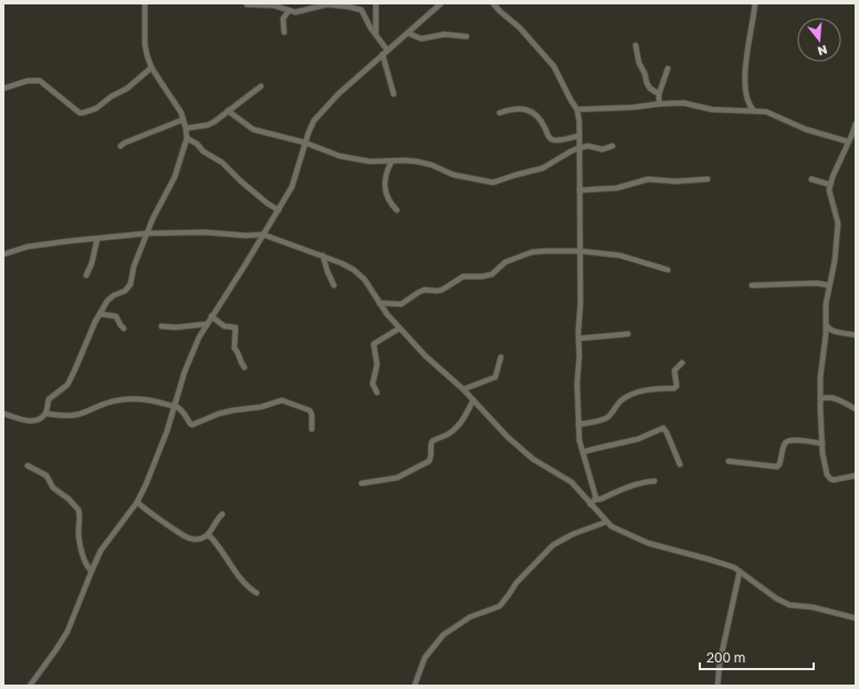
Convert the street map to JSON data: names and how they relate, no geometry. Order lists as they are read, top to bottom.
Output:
{
  "scale_bar": "200 m",
  "north": "bottom"
}
